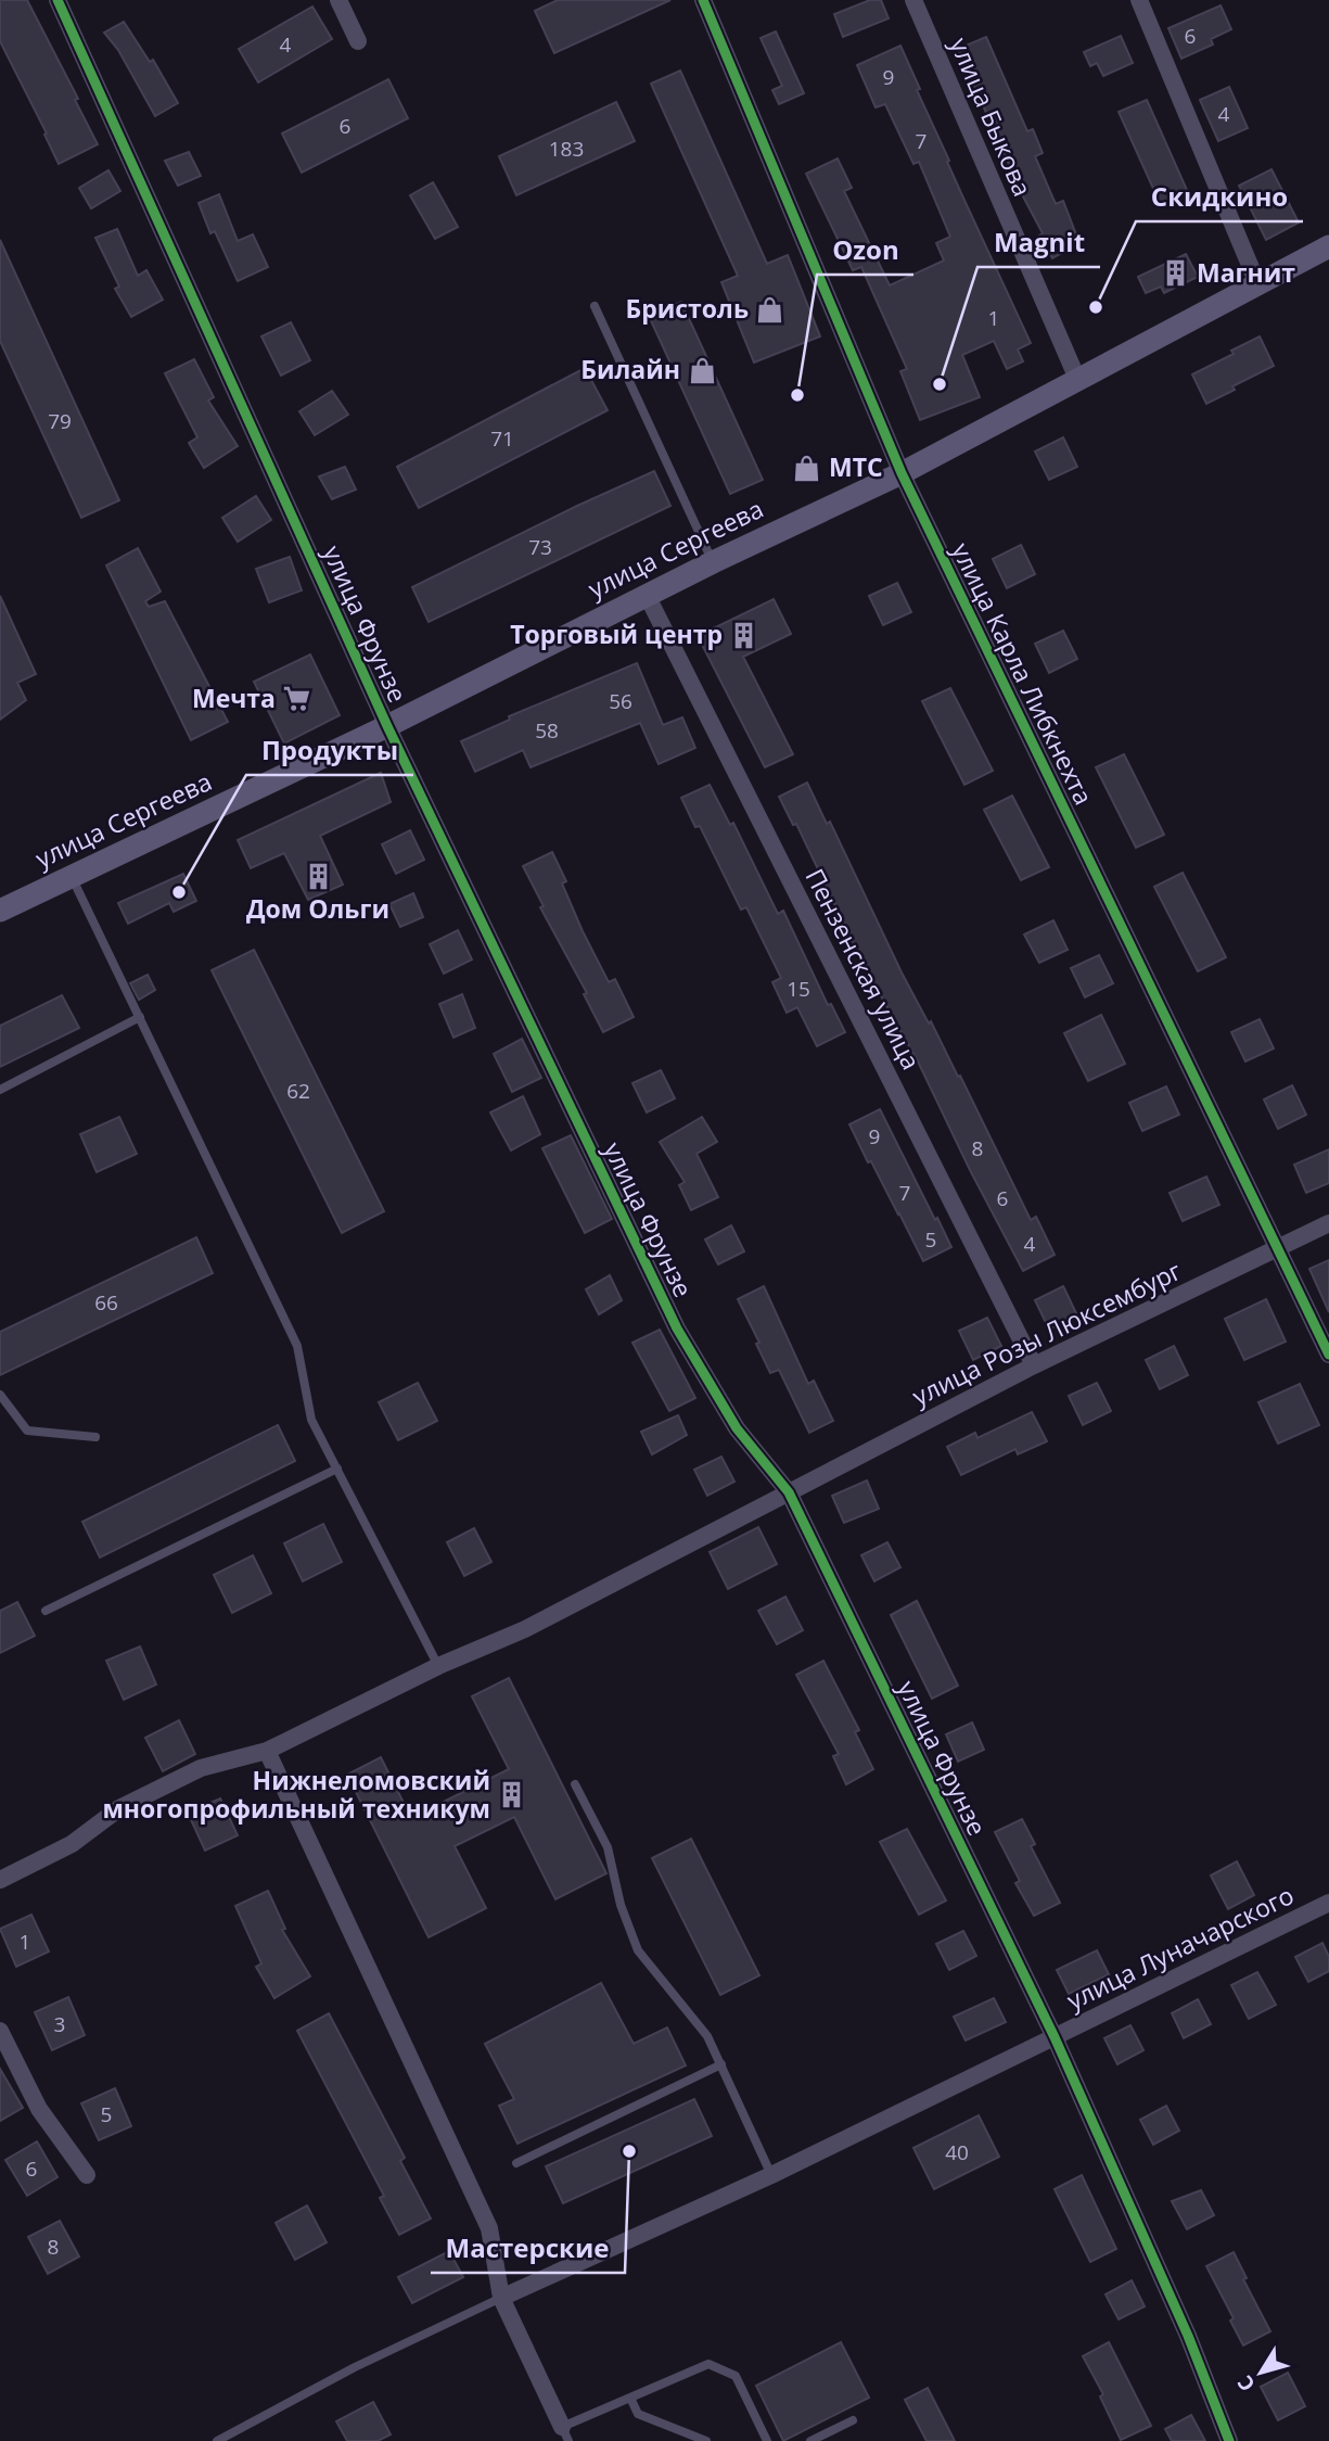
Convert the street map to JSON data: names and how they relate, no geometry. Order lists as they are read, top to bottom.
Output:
{
  "streets": {
    "main road": ["улица Сергеева"],
    "street": [
      "улица Быкова",
      "улица Фрунзе",
      "улица Карла Либкнехта",
      "Пензенская улица",
      "улица Розы Люксембург",
      "улица Луначарского"
    ]
  },
  "crossings": [
    ["улица Быкова", "улица Сергеева"],
    ["улица Сергеева", "улица Фрунзе"],
    ["улица Сергеева", "улица Карла Либкнехта"],
    ["улица Сергеева", "Пензенская улица"],
    ["улица Фрунзе", "улица Розы Люксембург"],
    ["улица Фрунзе", "улица Луначарского"],
    ["улица Карла Либкнехта", "улица Розы Люксембург"],
    ["Пензенская улица", "улица Розы Люксембург"]
  ],
  "places": {
    "building": [
      "Магнит",
      "Торговый центр",
      "Дом Ольги",
      "Нижнеломовский многопрофильный техникум"
    ],
    "other": [
      "Скидкино",
      "Magnit",
      "Ozon",
      "Продукты",
      "Мастерские"
    ],
    "shop": ["Бристоль", "Билайн", "МТС"],
    "supermarket": ["Мечта"]
  },
  "house_numbers": [
    "6",
    "4",
    "9",
    "4",
    "6",
    "7",
    "183",
    "1",
    "79",
    "71",
    "73",
    "56",
    "58",
    "15",
    "62",
    "9",
    "8",
    "7",
    "6",
    "5",
    "4",
    "66",
    "1",
    "3",
    "5",
    "40",
    "6",
    "8"
  ],
  "north": "bottom left"
}
